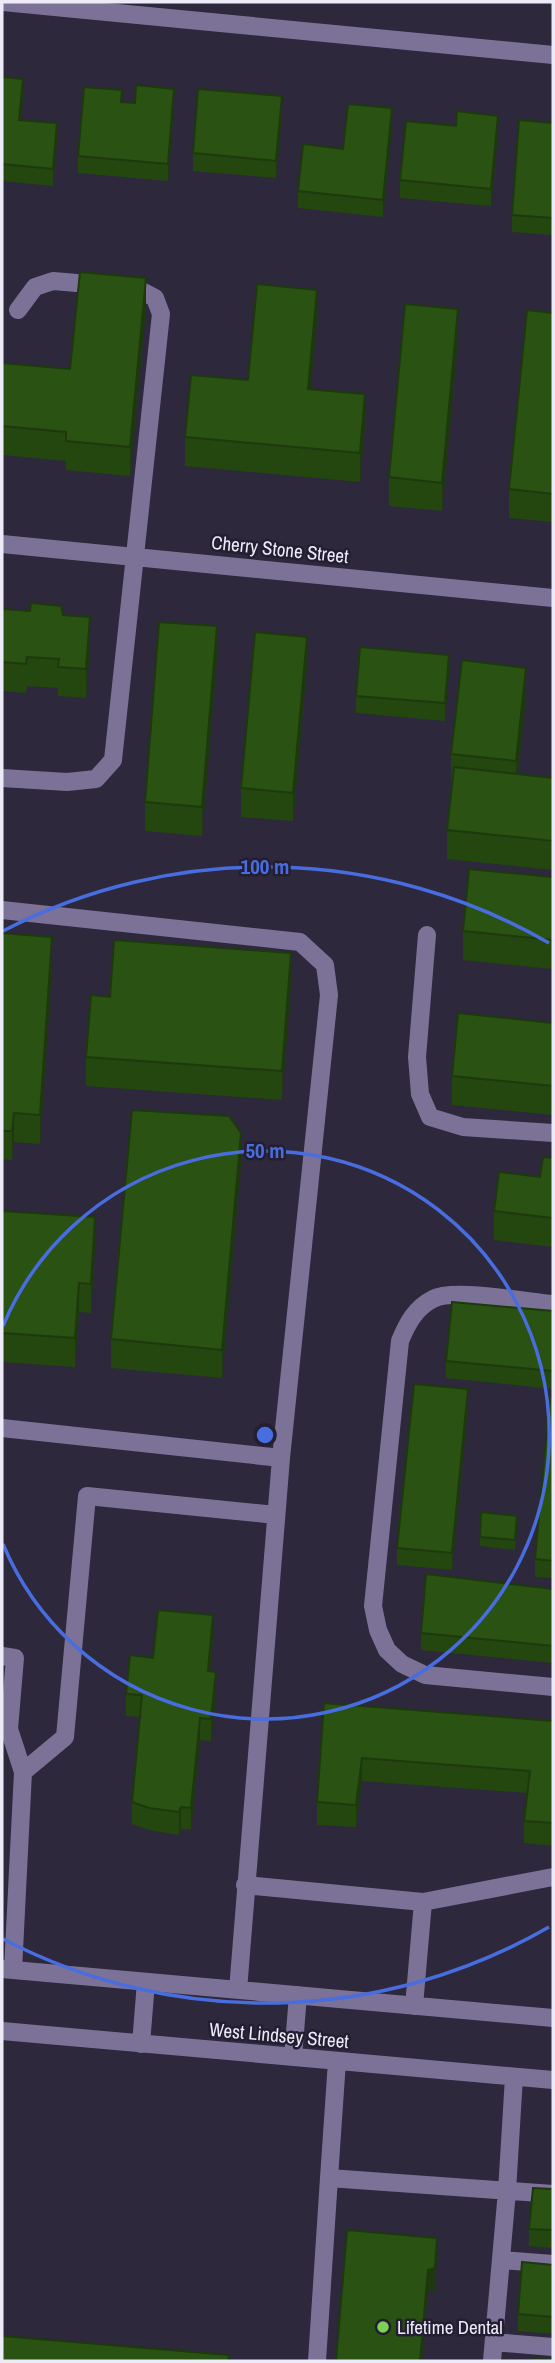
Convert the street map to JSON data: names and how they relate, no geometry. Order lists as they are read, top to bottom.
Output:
{
  "streets": {
    "street": ["Cherry Stone Street", "West Lindsey Street"]
  },
  "places": ["Lifetime Dental"],
  "rings": ["100 m", "50 m"]
}
